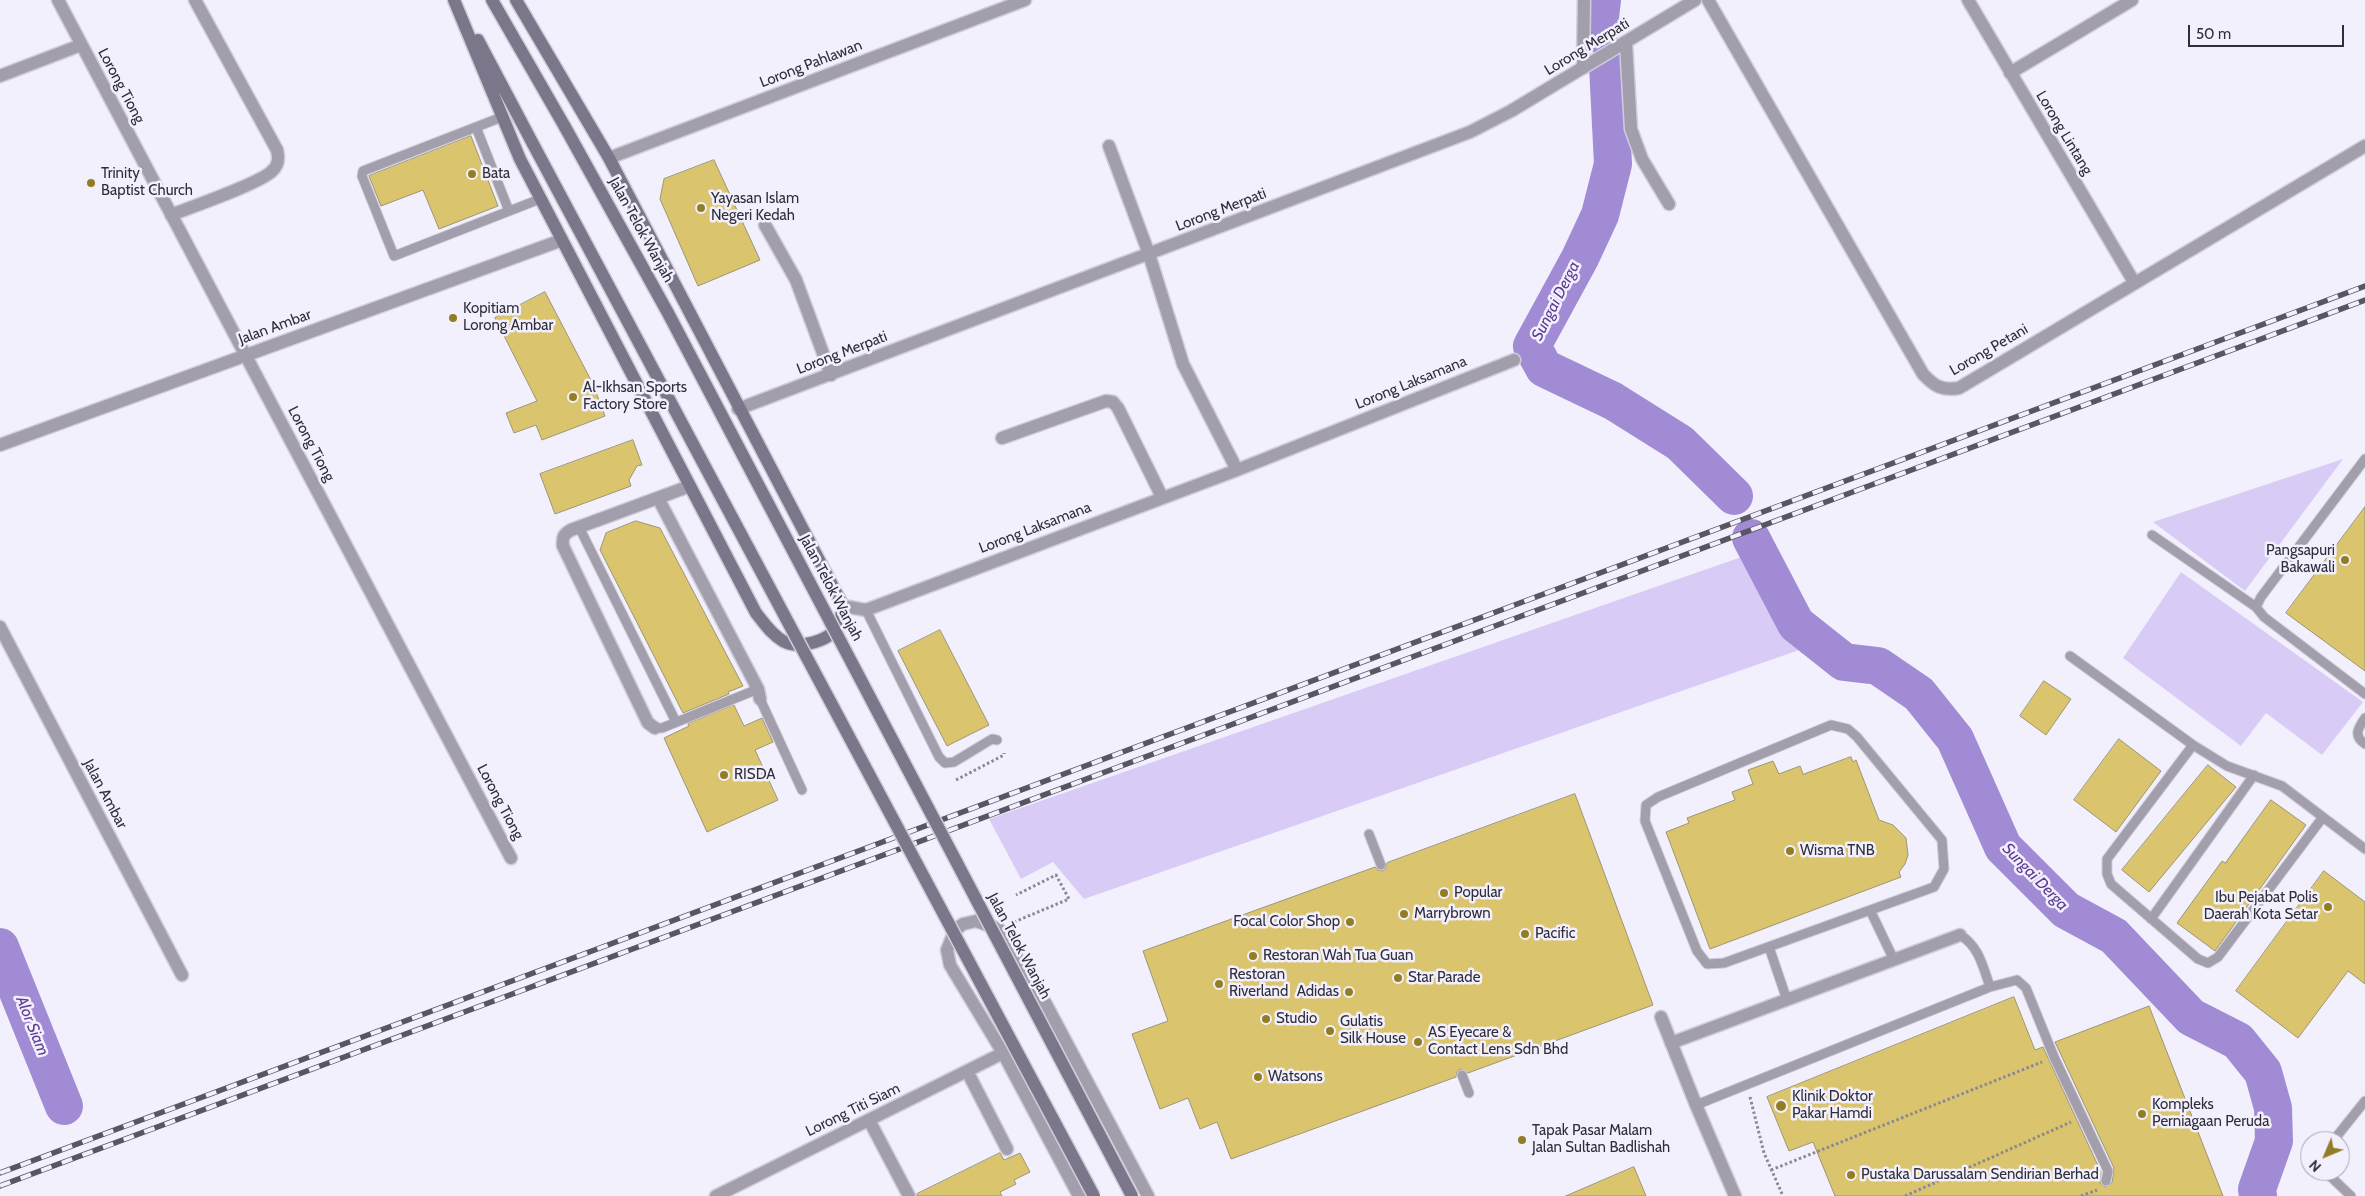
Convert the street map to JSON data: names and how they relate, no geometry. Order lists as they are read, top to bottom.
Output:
{
  "streets": {
    "main road": ["Jalan Telok Wanjah"],
    "street": [
      "Lorong Merpati",
      "Lorong Pahlawan",
      "Lorong Tiong",
      "Lorong Lintang",
      "Jalan Ambar",
      "Lorong Petani",
      "Lorong Laksamana",
      "Lorong Titi Siam"
    ]
  },
  "crossings": [
    ["Lorong Tiong", "Jalan Ambar"],
    ["Lorong Lintang", "Lorong Petani"]
  ],
  "water": ["Sungai Derga", "Alor Siam"],
  "places": [
    "Bata",
    "Trinity Baptist Church",
    "Yayasan Islam Negeri Kedah",
    "Kopitiam Lorong Ambar",
    "Al-Ikhsan Sports Factory Store",
    "Pangsapuri Bakawali",
    "RISDA",
    "Wisma TNB",
    "Popular",
    "Ibu Pejabat Polis Daerah Kota Setar",
    "Marrybrown",
    "Focal Color Shop",
    "Pacific",
    "Restoran Wah Tua Guan",
    "Star Parade",
    "Restoran Riverland",
    "Adidas",
    "Studio",
    "Gulatis Silk House",
    "AS Eyecare & Contact Lens Sdn Bhd",
    "Watsons",
    "Klinik Doktor Pakar Hamdi",
    "Kompleks Perniagaan Peruda",
    "Tapak Pasar Malam Jalan Sultan Badlishah",
    "Pustaka Darussalam Sendirian Berhad"
  ],
  "scale_bar": "50 m",
  "north": "bottom left"
}
